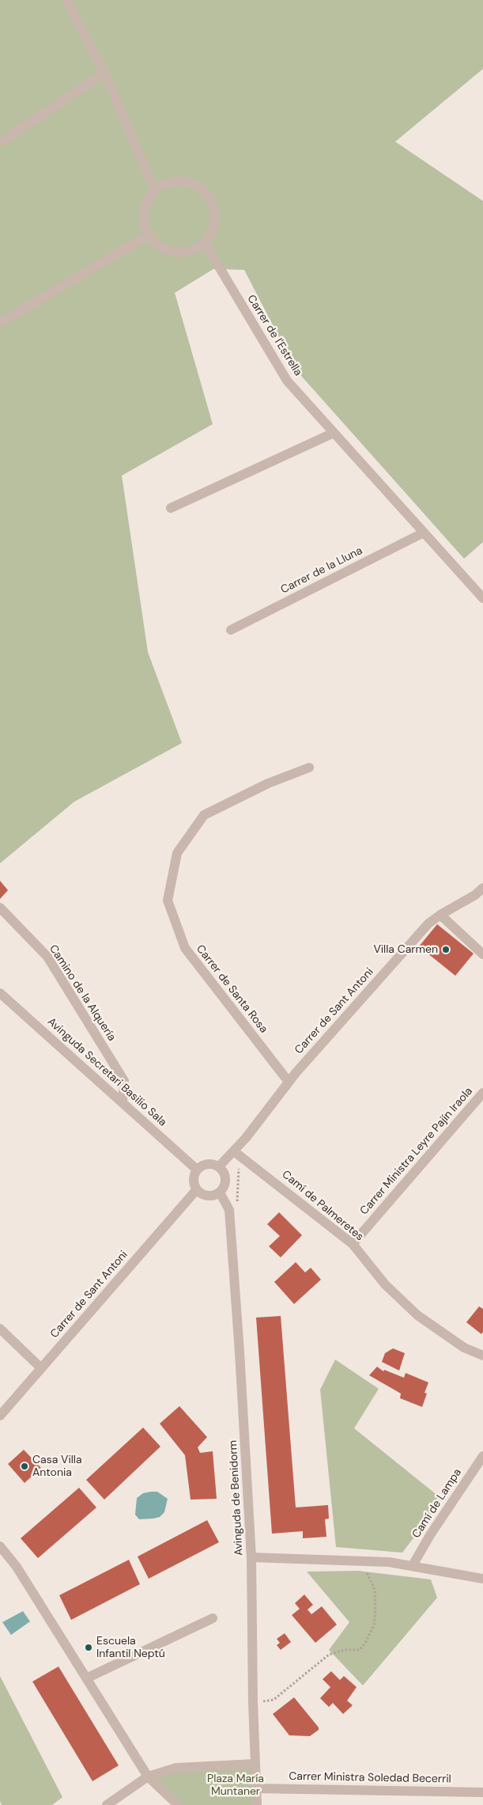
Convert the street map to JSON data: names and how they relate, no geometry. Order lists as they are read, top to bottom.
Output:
{
  "streets": {
    "street": [
      "Carrer de l'Estrella",
      "Carrer de la Lluna",
      "Carrer de Santa Rosa",
      "Camino de la Alquería",
      "Carrer de Sant Antoni",
      "Avinguda Secretari Basilio Sala",
      "Carrer Ministra Leyre Pajín Iraola",
      "Camí de Palmeretes",
      "Avinguda de Benidorm",
      "Camí de Lampa",
      "Carrer Ministra Soledad Becerril"
    ]
  },
  "crossings": [
    ["Carrer de l'Estrella", "Carrer de la Lluna"],
    ["Carrer de Santa Rosa", "Carrer de Sant Antoni"],
    ["Camino de la Alquería", "Avinguda Secretari Basilio Sala"],
    ["Carrer de Sant Antoni", "Avinguda Secretari Basilio Sala"],
    ["Carrer de Sant Antoni", "Camí de Palmeretes"],
    ["Carrer de Sant Antoni", "Avinguda de Benidorm"],
    ["Avinguda Secretari Basilio Sala", "Avinguda de Benidorm"],
    ["Carrer Ministra Leyre Pajín Iraola", "Camí de Palmeretes"],
    ["Avinguda de Benidorm", "Carrer Ministra Soledad Becerril"]
  ],
  "parks": ["Plaza María Muntaner"],
  "places": ["Villa Carmen", "Casa Villa Antonia", "Escuela Infantil Neptú"]
}
